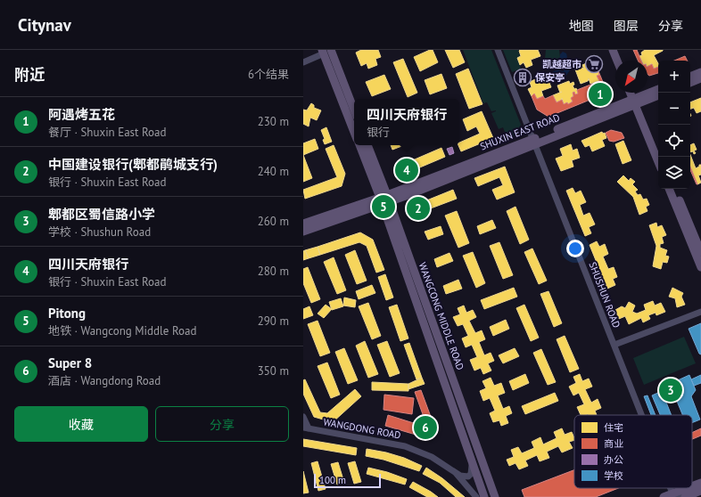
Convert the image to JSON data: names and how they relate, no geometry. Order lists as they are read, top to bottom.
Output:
{
  "streets": {
    "main road": ["SHUXIN EAST ROAD", "WANGCONG MIDDLE ROAD"],
    "street": ["SHUSHUN ROAD", "WANGDONG ROAD"]
  },
  "crossings": [
    ["SHUXIN EAST ROAD", "SHUSHUN ROAD"],
    ["SHUXIN EAST ROAD", "WANGCONG MIDDLE ROAD"],
    ["WANGCONG MIDDLE ROAD", "WANGDONG ROAD"]
  ],
  "places": {
    "supermarket": ["凯越超市"],
    "building": ["保安亭"]
  },
  "legend": [
    "住宅",
    "商业",
    "办公",
    "学校"
  ],
  "scale_bar": "100 m",
  "north": "bottom left",
  "page": {
    "header": "Citynav",
    "nav": ["地图", "图层", "分享"],
    "heading": ["附近", "6个结果"],
    "map_buttons": ["+", "−"],
    "pins": [
      "1",
      "4",
      "5",
      "2",
      "3",
      "6"
    ],
    "list": [
      {
        "mark": "1",
        "name": "阿遇烤五花",
        "note": "餐厅 · Shuxin East Road",
        "value": "230 m"
      },
      {
        "mark": "2",
        "name": "中国建设银行(郫都鹃城支行)",
        "note": "银行 · Shuxin East Road",
        "value": "240 m"
      },
      {
        "mark": "3",
        "name": "郫都区蜀信路小学",
        "note": "学校 · Shushun Road",
        "value": "260 m"
      },
      {
        "mark": "4",
        "name": "四川天府银行",
        "note": "银行 · Shuxin East Road",
        "value": "280 m"
      },
      {
        "mark": "5",
        "name": "Pitong",
        "note": "地铁 · Wangcong Middle Road",
        "value": "290 m"
      },
      {
        "mark": "6",
        "name": "Super 8",
        "note": "酒店 · Wangdong Road",
        "value": "350 m"
      }
    ],
    "popup": ["四川天府银行", "银行"],
    "buttons": ["收藏", "分享"],
    "scale": "100 m"
  }
}
